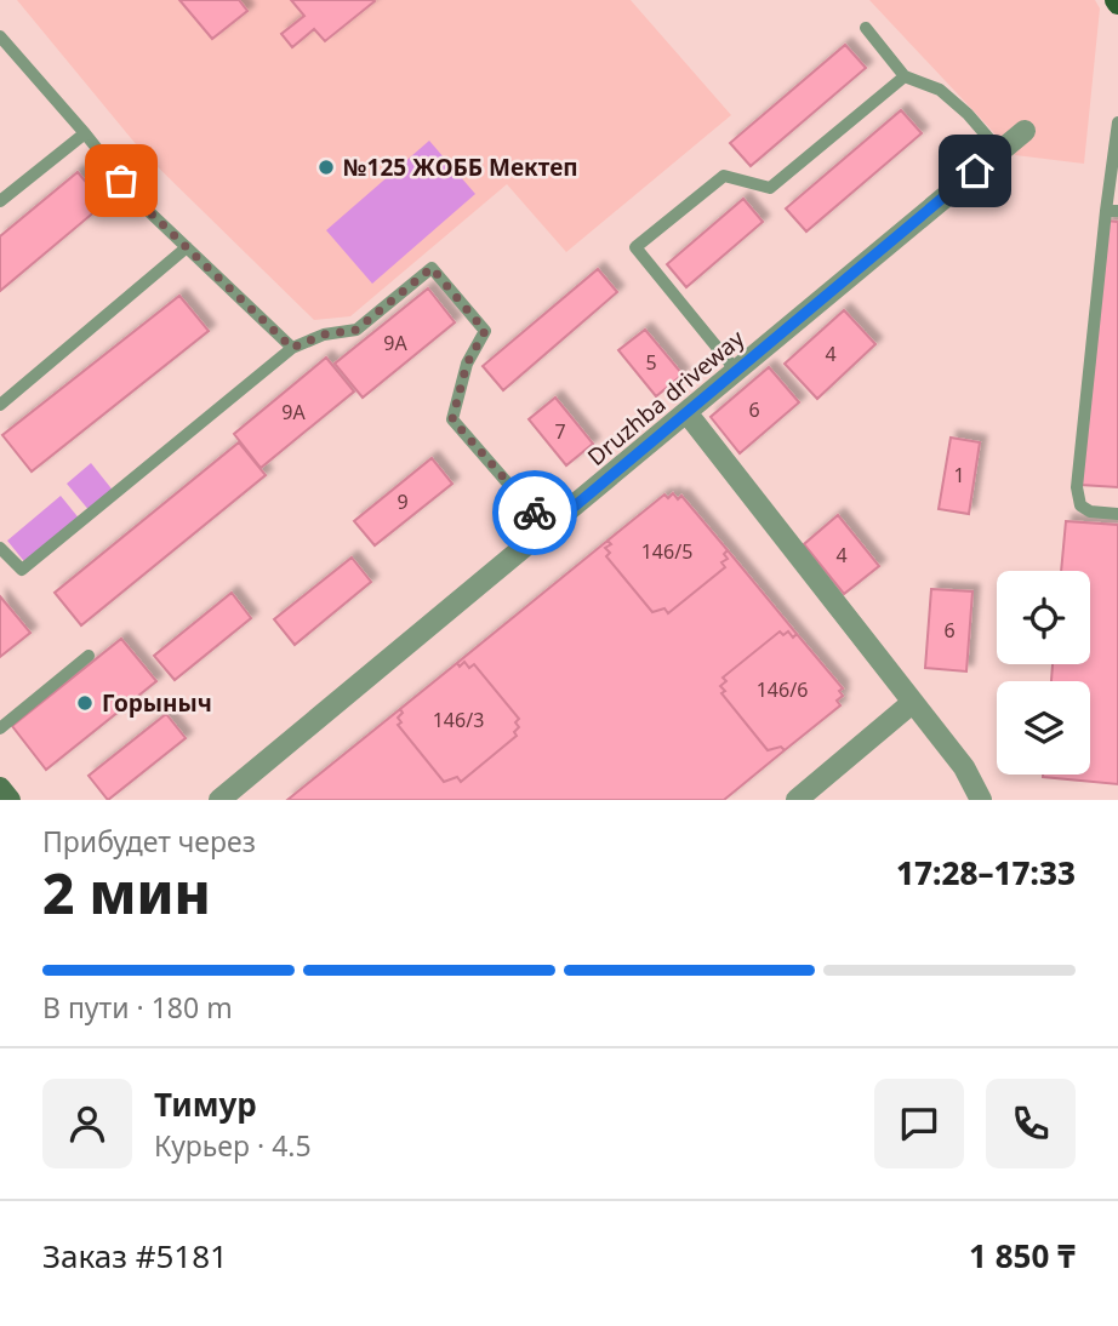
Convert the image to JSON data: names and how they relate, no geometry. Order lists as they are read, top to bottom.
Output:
{
  "streets": {
    "street": ["Druzhba driveway"]
  },
  "places": ["№125 ЖОББ Мектеп", "Горыныч"],
  "house_numbers": [
    "9А",
    "4",
    "5",
    "6",
    "9А",
    "7",
    "1",
    "9",
    "146/5",
    "4",
    "6",
    "146/6",
    "146/3"
  ],
  "page": {
    "heading": ["2 мин", "Прибудет через", "17:28–17:33"],
    "panel": [
      "Тимур",
      "Курьер · 4.5",
      "Заказ #5181",
      "1 850 ₸"
    ],
    "bar": "В пути · 180 m"
  }
}
